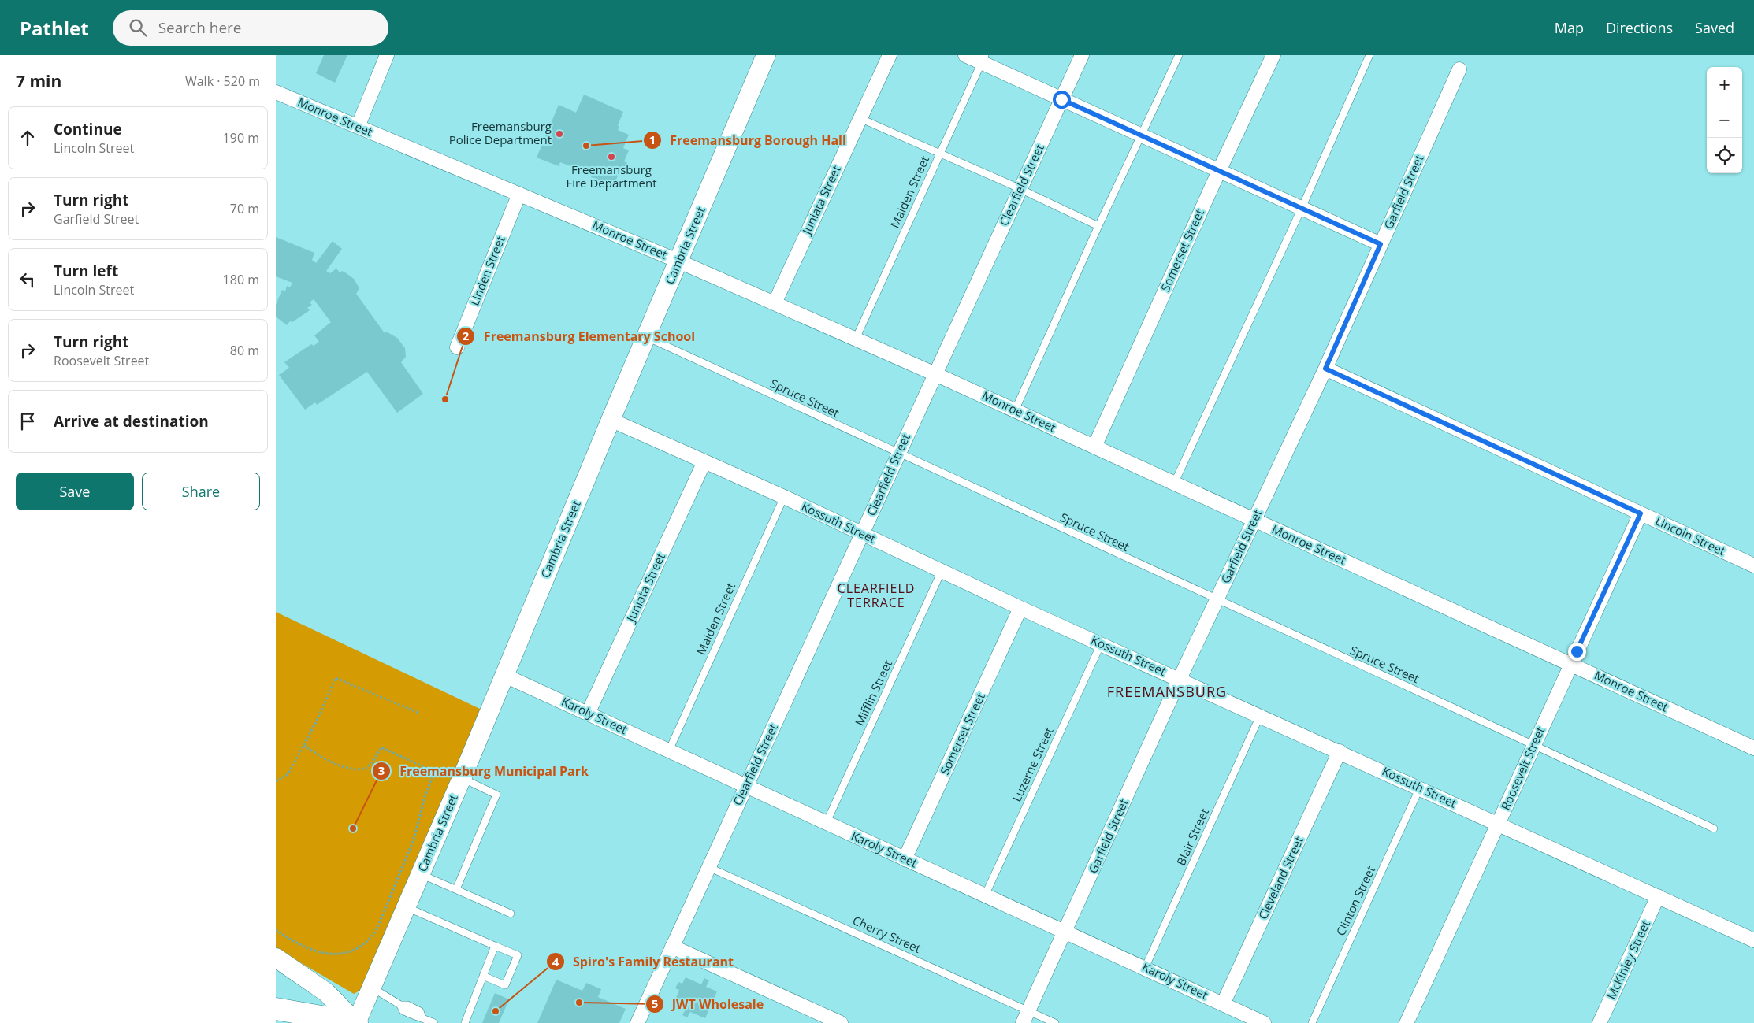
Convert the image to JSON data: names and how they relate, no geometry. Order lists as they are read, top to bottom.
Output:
{
  "streets": {
    "street": [
      "Monroe Street",
      "Clearfield Street",
      "Garfield Street",
      "Juniata Street",
      "Cambria Street",
      "Somerset Street",
      "Linden Street",
      "Kossuth Street",
      "Lincoln Street",
      "Karoly Street",
      "Roosevelt Street",
      "Cleveland Street",
      "McKinley Street"
    ],
    "lane": [
      "Maiden Street",
      "Spruce Street",
      "Mifflin Street",
      "Luzerne Street",
      "Blair Street",
      "Clinton Street",
      "Cherry Street"
    ]
  },
  "crossings": [
    ["Monroe Street", "Clearfield Street"],
    ["Monroe Street", "Maiden Street"],
    ["Monroe Street", "Garfield Street"],
    ["Monroe Street", "Juniata Street"],
    ["Monroe Street", "Cambria Street"],
    ["Monroe Street", "Somerset Street"],
    ["Monroe Street", "Linden Street"],
    ["Monroe Street", "Roosevelt Street"],
    ["Clearfield Street", "Spruce Street"],
    ["Clearfield Street", "Kossuth Street"],
    ["Clearfield Street", "Karoly Street"],
    ["Clearfield Street", "Cherry Street"],
    ["Maiden Street", "Kossuth Street"],
    ["Maiden Street", "Karoly Street"],
    ["Garfield Street", "Spruce Street"],
    ["Garfield Street", "Kossuth Street"],
    ["Garfield Street", "Lincoln Street"],
    ["Garfield Street", "Karoly Street"],
    ["Garfield Street", "Cherry Street"],
    ["Juniata Street", "Kossuth Street"],
    ["Juniata Street", "Karoly Street"],
    ["Cambria Street", "Spruce Street"],
    ["Cambria Street", "Kossuth Street"],
    ["Cambria Street", "Karoly Street"],
    ["Somerset Street", "Kossuth Street"],
    ["Somerset Street", "Karoly Street"],
    ["Spruce Street", "Roosevelt Street"],
    ["Kossuth Street", "Mifflin Street"],
    ["Kossuth Street", "Luzerne Street"],
    ["Kossuth Street", "Roosevelt Street"],
    ["Kossuth Street", "Blair Street"],
    ["Kossuth Street", "Cleveland Street"],
    ["Kossuth Street", "Clinton Street"],
    ["Kossuth Street", "McKinley Street"],
    ["Lincoln Street", "Roosevelt Street"],
    ["Mifflin Street", "Karoly Street"],
    ["Karoly Street", "Luzerne Street"],
    ["Karoly Street", "Blair Street"],
    ["Karoly Street", "Cleveland Street"]
  ],
  "districts": ["CLEARFIELD TERRACE", "FREEMANSBURG"],
  "places": [
    "Freemansburg Police Department",
    "Freemansburg Borough Hall",
    "Freemansburg Fire Department",
    "Freemansburg Elementary School",
    "Freemansburg Municipal Park",
    "JWT Wholesale",
    "Spiro's Family Restaurant"
  ],
  "page": {
    "header": "Pathlet",
    "search": "Search here",
    "nav": ["Map", "Directions", "Saved"],
    "heading": ["7 min", "Walk · 520 m"],
    "map_buttons": ["+", "−"],
    "list": [
      ["Continue", "Lincoln Street", "190 m"],
      ["Turn right", "Garfield Street", "70 m"],
      ["Turn left", "Lincoln Street", "180 m"],
      ["Turn right", "Roosevelt Street", "80 m"],
      "Arrive at destination"
    ],
    "buttons": ["Save", "Share"]
  }
}
